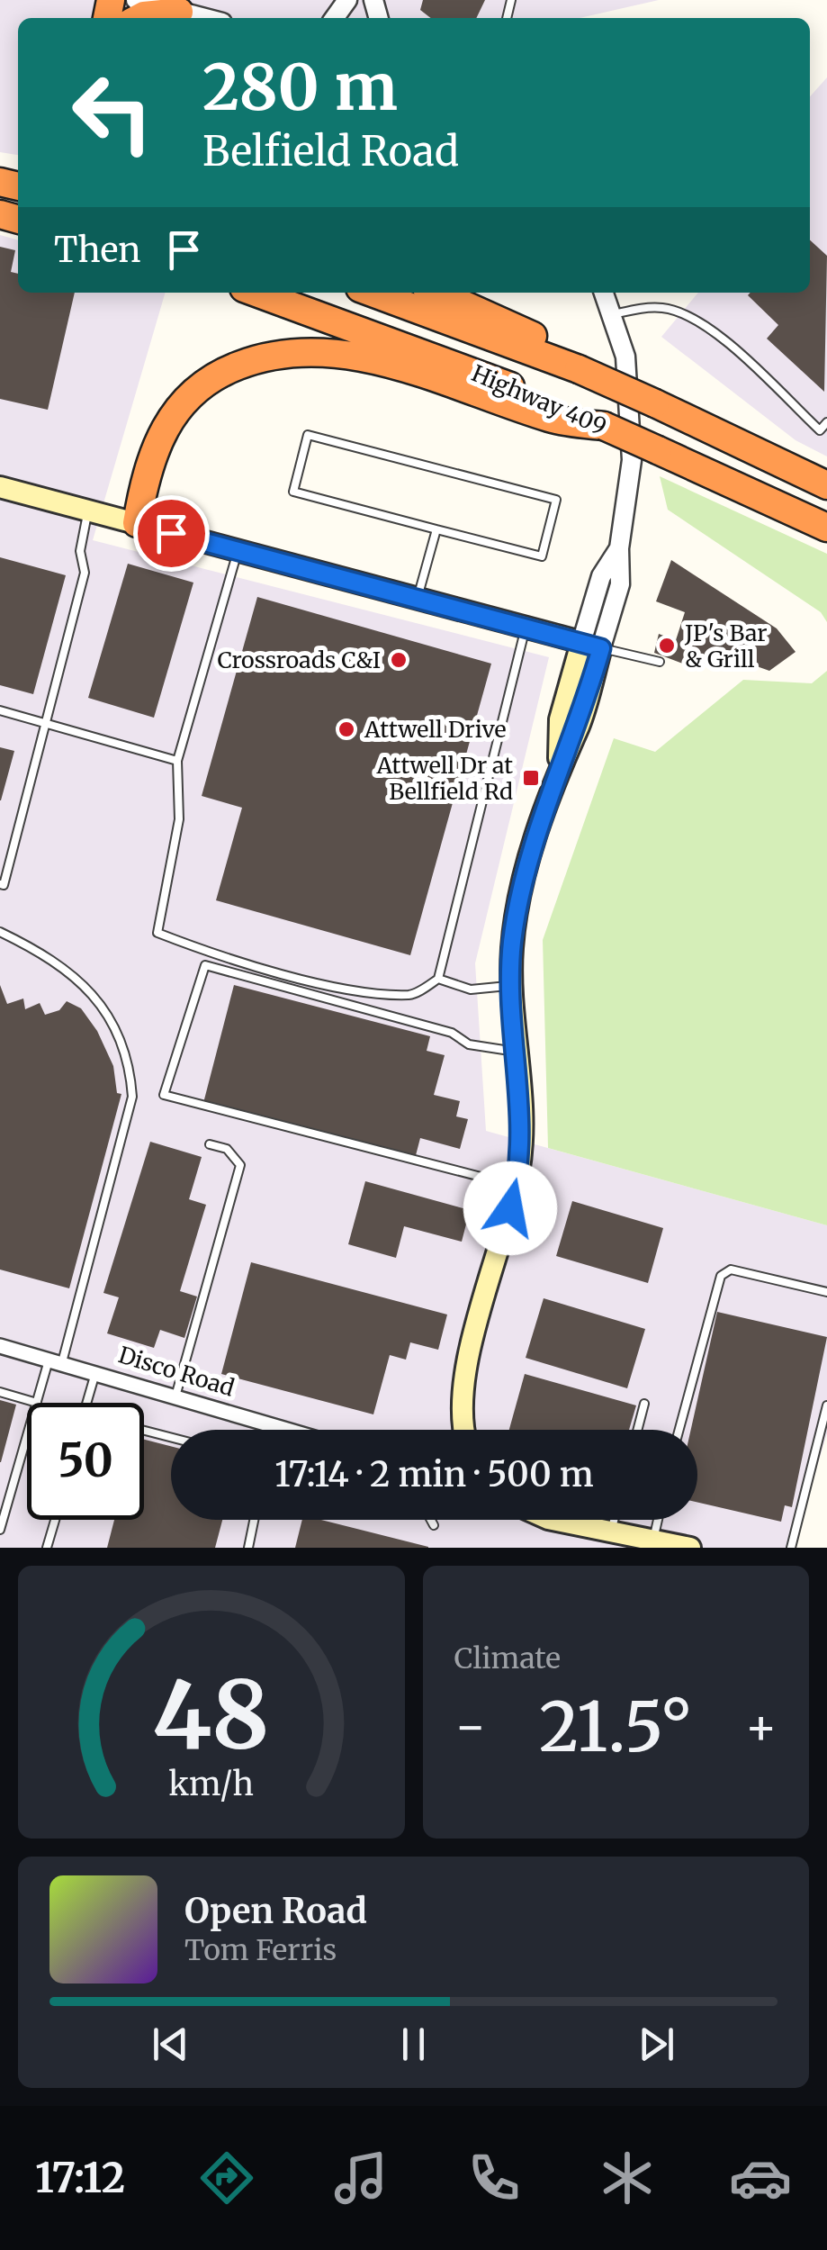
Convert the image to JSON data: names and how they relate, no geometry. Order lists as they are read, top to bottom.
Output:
{
  "streets": {
    "highway": ["Highway 409"],
    "street": ["Disco Road"]
  },
  "places": {
    "other": ["JP's Bar & Grill", "Crossroads C&I", "Attwell Drive"],
    "transit": ["Attwell Dr at Bellfield Rd"]
  },
  "page": {
    "turn": ["280 m", "Belfield Road"],
    "then": "Then",
    "limit": "50",
    "trip": "17:14 · 2 min · 500 m",
    "tile": "Climate",
    "heat": ["−", "21.5°", "+"],
    "song": ["Open Road", "Tom Ferris"],
    "tabs": "17:12",
    "gauge": ["48", "km/h"]
  }
}
